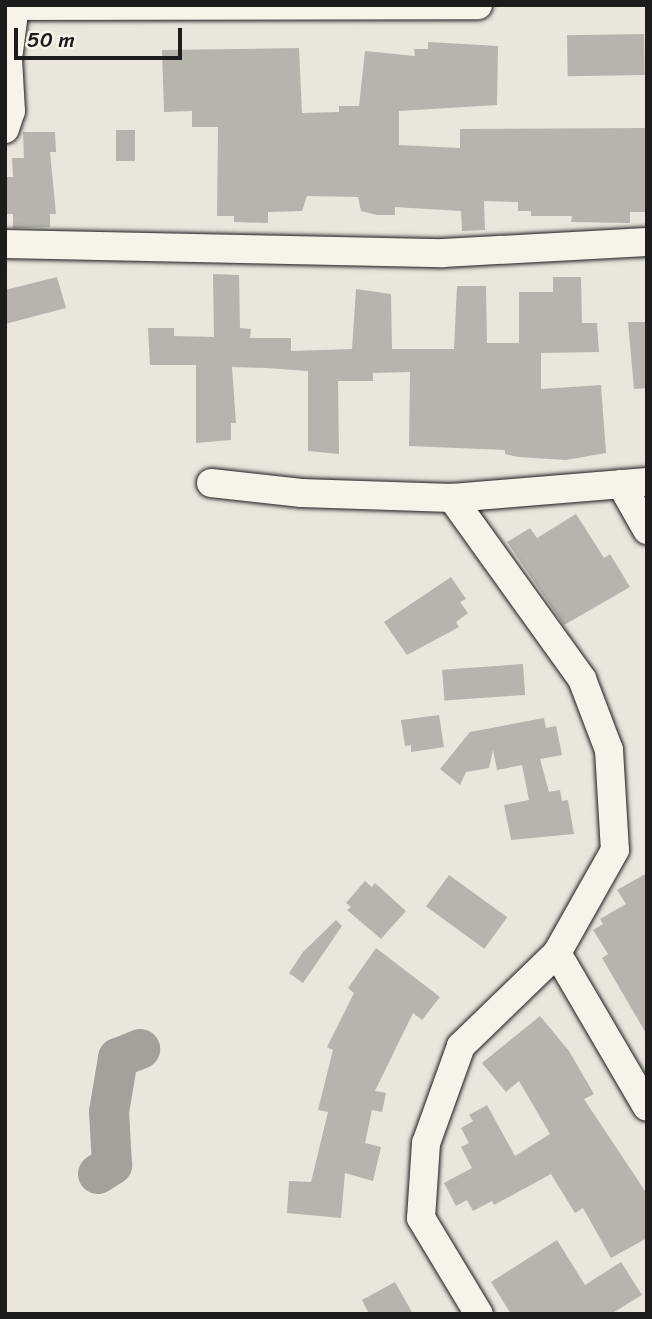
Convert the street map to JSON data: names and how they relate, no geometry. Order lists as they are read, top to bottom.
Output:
{
  "scale_bar": "50 m"
}
